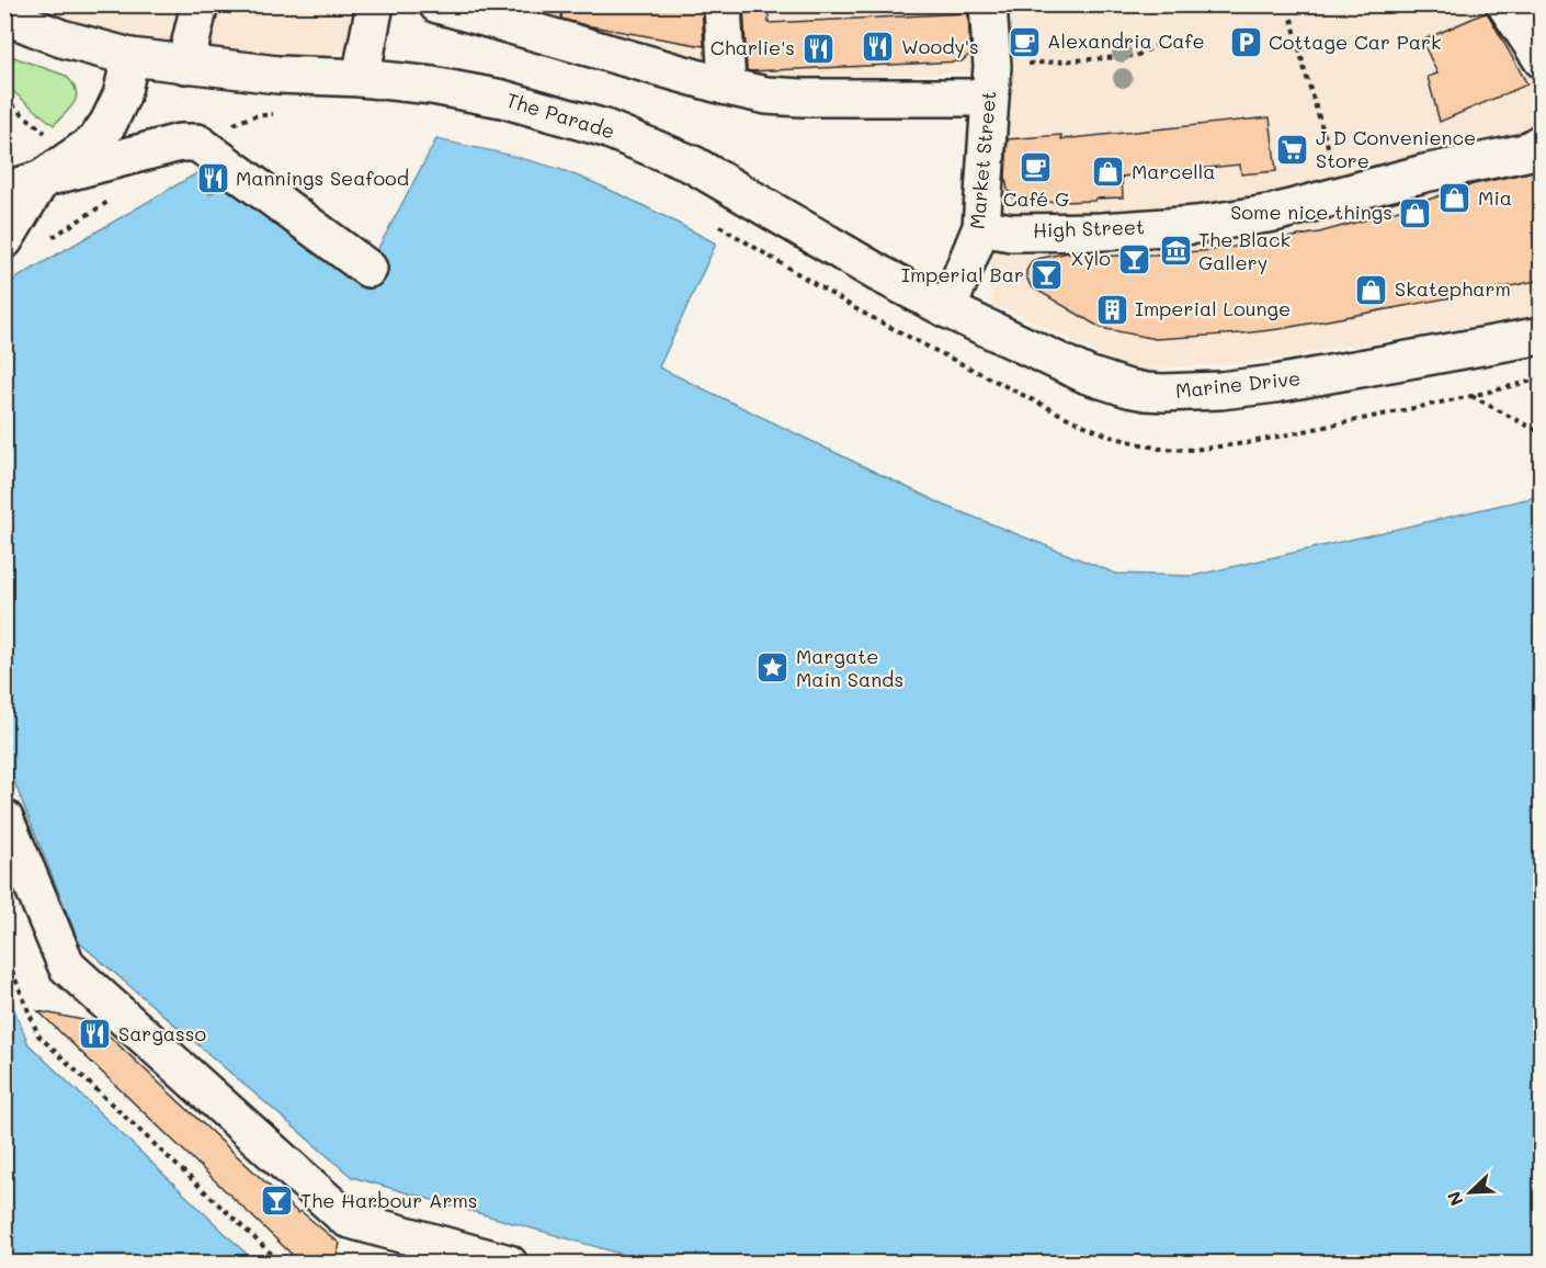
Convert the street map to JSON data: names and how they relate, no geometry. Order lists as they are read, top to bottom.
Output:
{
  "streets": {
    "street": [
      "The Parade",
      "Market Street",
      "High Street",
      "Marine Drive"
    ]
  },
  "crossings": [
    ["The Parade", "Market Street"],
    ["The Parade", "Marine Drive"],
    ["Market Street", "High Street"],
    ["Market Street", "Marine Drive"]
  ],
  "places": {
    "cafe": ["Alexandria Cafe", "Café G"],
    "parking": ["Cottage Car Park"],
    "restaurant": [
      "Woody's",
      "Charlie's",
      "Mannings Seafood",
      "Sargasso"
    ],
    "supermarket": ["J D Convenience Store"],
    "shop": [
      "Marcella",
      "Mia",
      "Some nice things",
      "Skatepharm"
    ],
    "museum": ["The Black Gallery"],
    "bar": ["Xylo", "Imperial Bar", "The Harbour Arms"],
    "building": ["Imperial Lounge"],
    "place": ["Margate Main Sands"]
  },
  "north": "bottom left"
}
